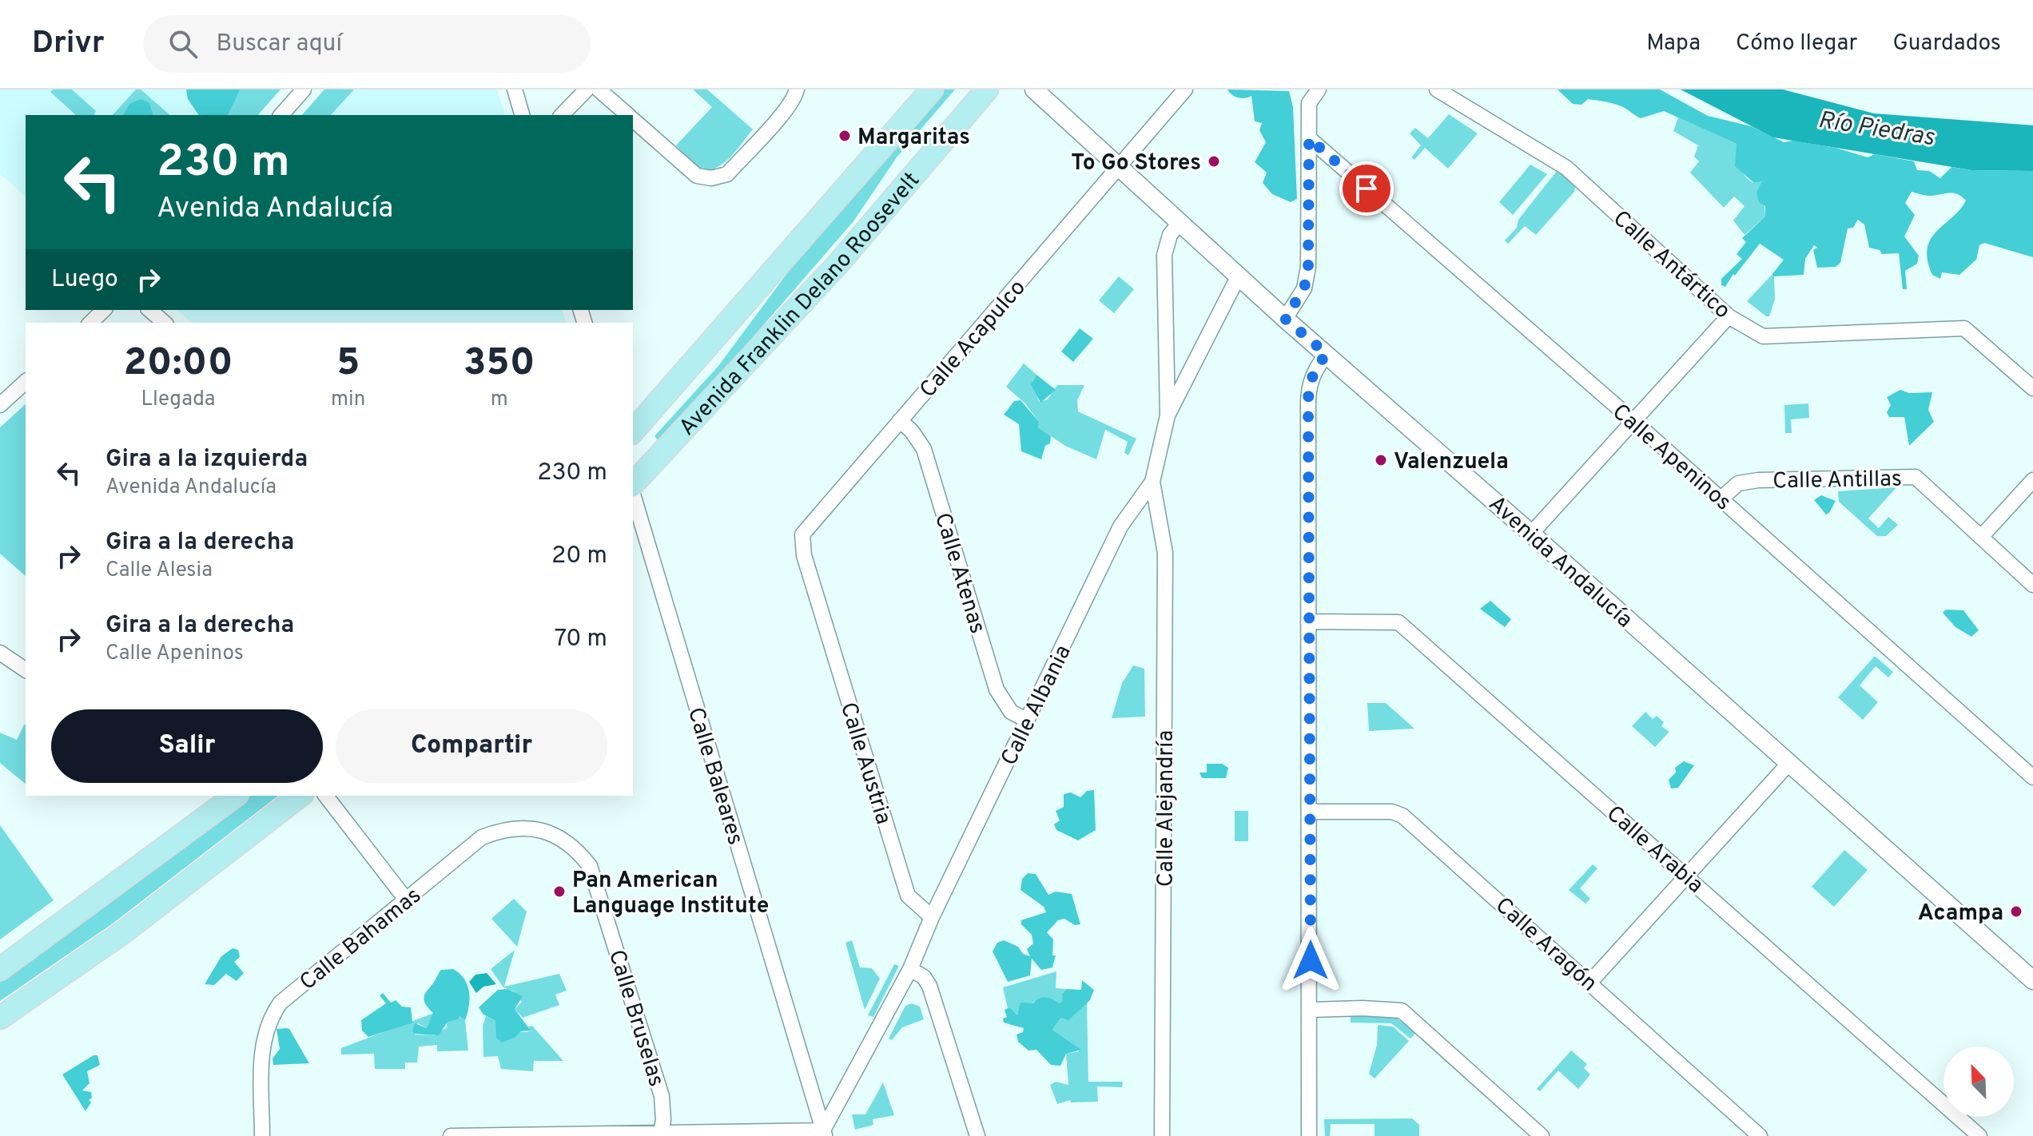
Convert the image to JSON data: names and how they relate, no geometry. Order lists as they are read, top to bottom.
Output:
{
  "streets": {
    "main road": ["Avenida Franklin Delano Roosevelt"],
    "street": [
      "Calle Antártico",
      "Calle Acapulco",
      "Calle Apeninos",
      "Calle Antillas",
      "Avenida Andalucía",
      "Calle Atenas",
      "Calle Albania",
      "Calle Austria",
      "Calle Baleares",
      "Calle Alejandría",
      "Calle Arabia",
      "Calle Bahamas",
      "Calle Aragón",
      "Calle Bruselas"
    ]
  },
  "crossings": [
    ["Calle Acapulco", "Avenida Andalucía"],
    ["Calle Acapulco", "Calle Atenas"],
    ["Calle Acapulco", "Calle Austria"],
    ["Calle Apeninos", "Calle Antillas"],
    ["Avenida Andalucía", "Calle Albania"],
    ["Calle Atenas", "Calle Albania"],
    ["Calle Albania", "Calle Austria"],
    ["Calle Albania", "Calle Baleares"],
    ["Calle Albania", "Calle Alejandría"],
    ["Calle Bahamas", "Calle Bruselas"]
  ],
  "water": ["Río Piedras"],
  "places": [
    "Margaritas",
    "To Go Stores",
    "Valenzuela",
    "Pan American Language Institute",
    "Acampa"
  ],
  "north": "top left",
  "page": {
    "header": "Drivr",
    "search": "Buscar aquí",
    "nav": ["Mapa", "Cómo llegar", "Guardados"],
    "turn": ["230 m", "Avenida Andalucía"],
    "then": "Luego",
    "eta": [
      "20:00",
      "Llegada",
      "5",
      "min",
      "350",
      "m"
    ],
    "list": [
      {
        "name": "Gira a la izquierda",
        "note": "Avenida Andalucía",
        "value": "230 m"
      },
      {
        "name": "Gira a la derecha",
        "note": "Calle Alesia",
        "value": "20 m"
      },
      {
        "name": "Gira a la derecha",
        "note": "Calle Apeninos",
        "value": "70 m"
      }
    ],
    "buttons": ["Salir", "Compartir"]
  }
}
